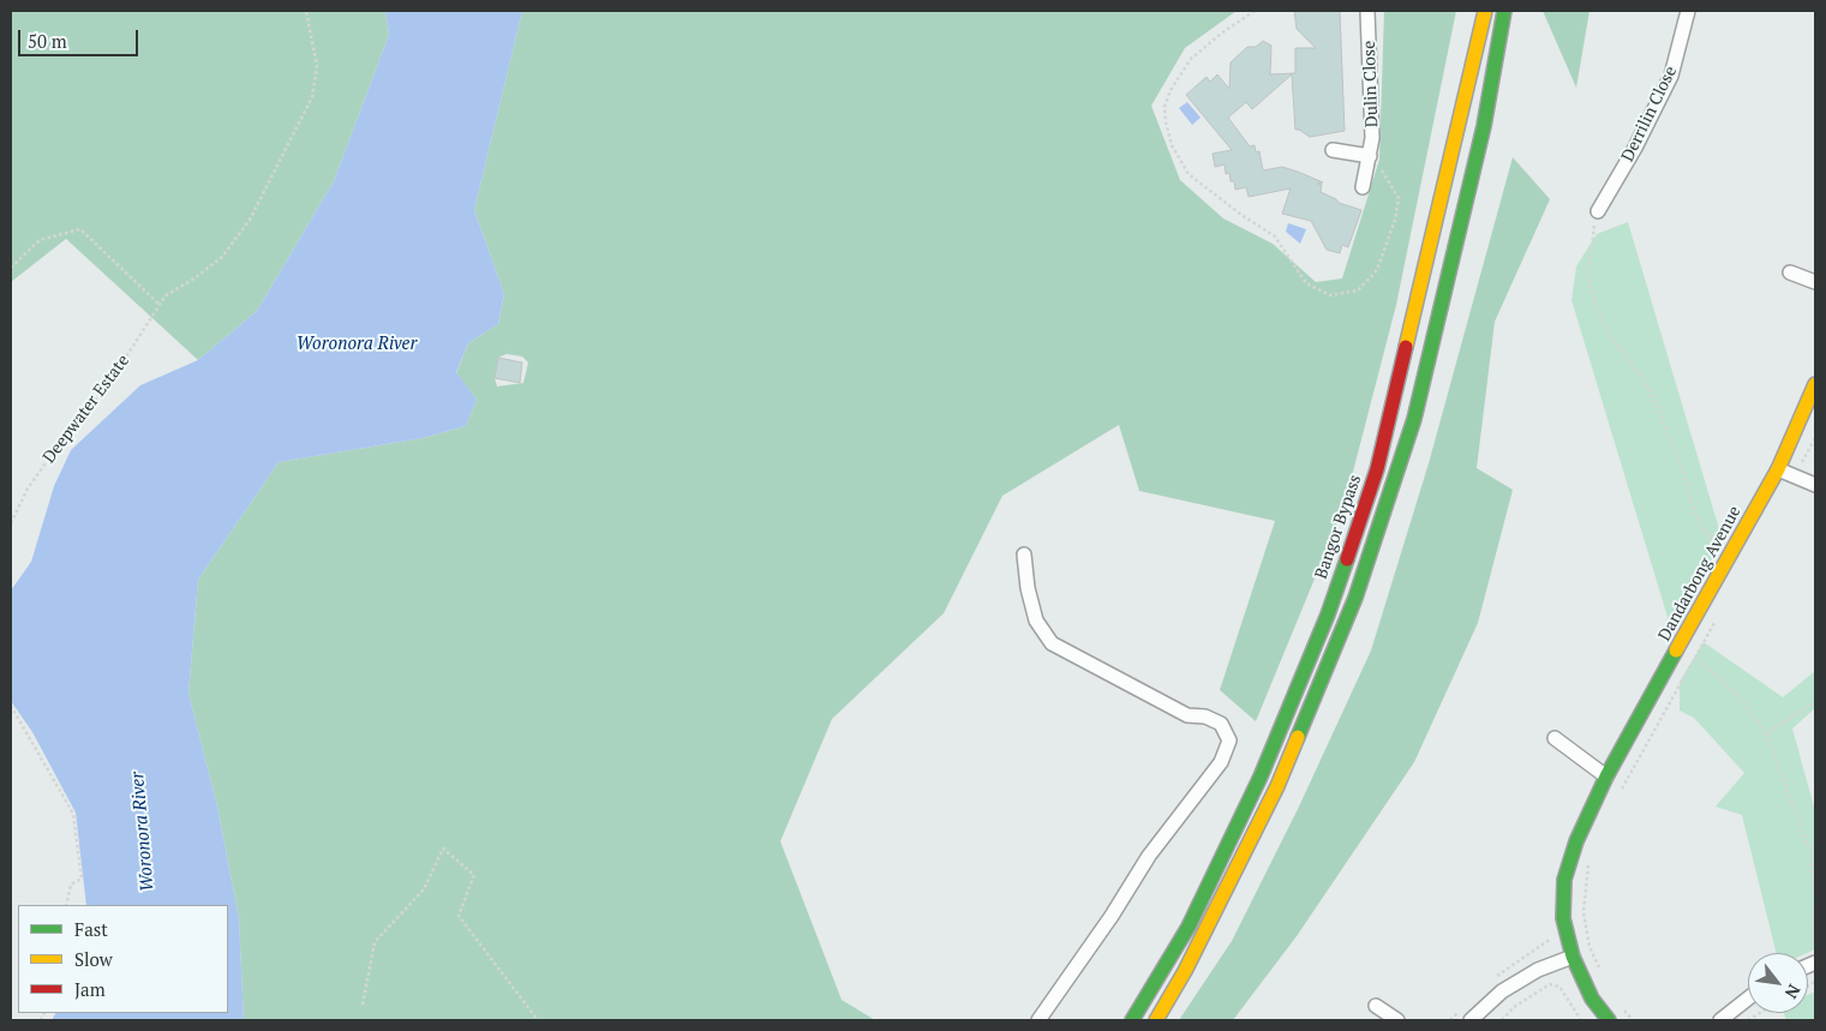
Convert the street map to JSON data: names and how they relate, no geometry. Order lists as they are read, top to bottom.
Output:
{
  "streets": {
    "main road": ["Bangor Bypass", "Dandarbong Avenue"],
    "street": ["Dulin Close", "Derrilin Close"],
    "path": ["Deepwater Estate"]
  },
  "water": ["Woronora River"],
  "legend": ["Fast", "Slow", "Jam"],
  "scale_bar": "50 m",
  "north": "bottom right"
}
